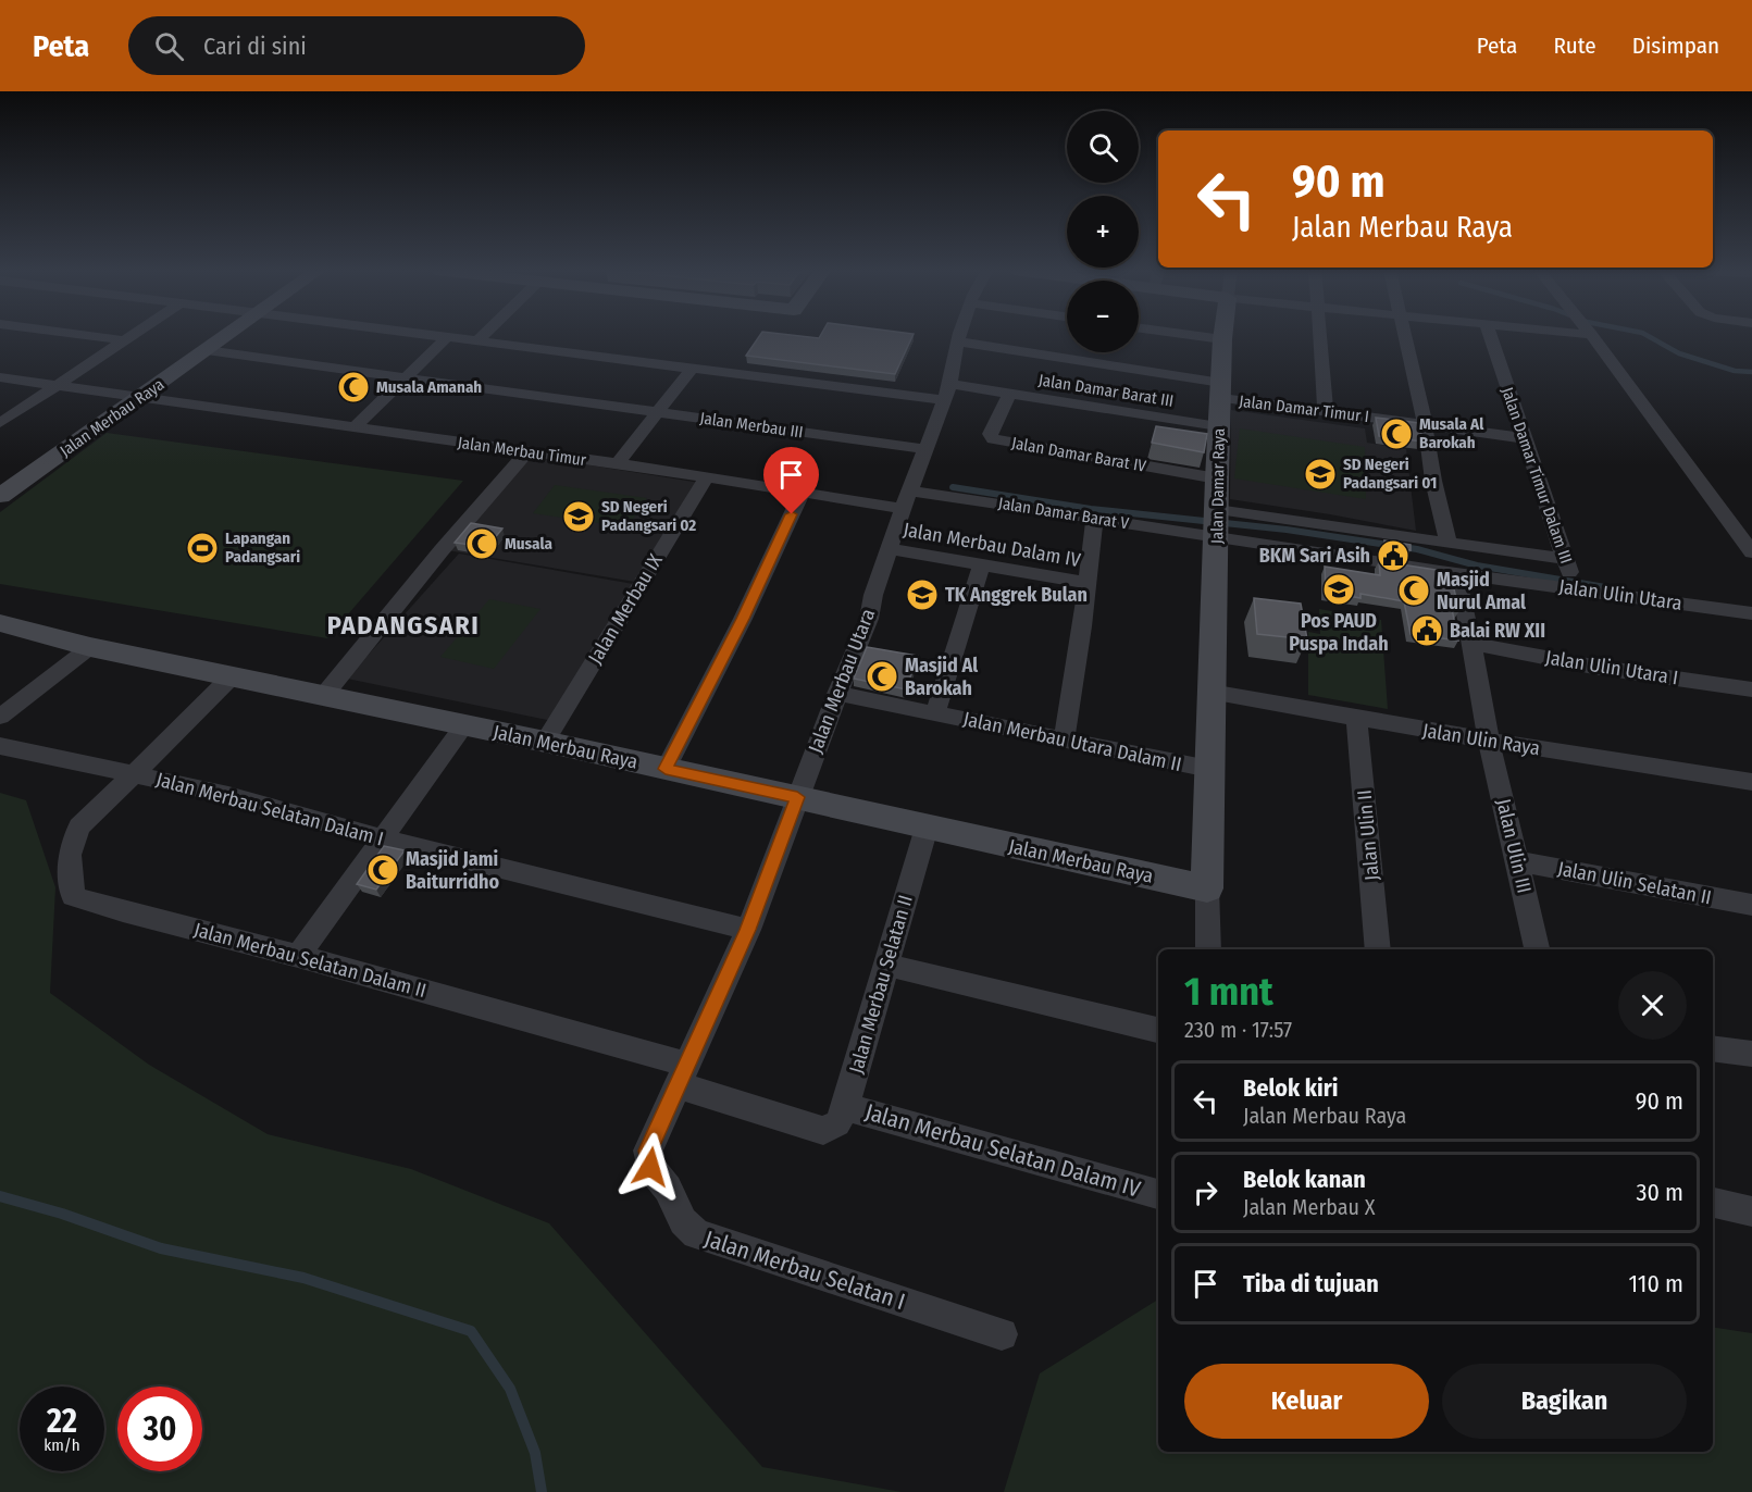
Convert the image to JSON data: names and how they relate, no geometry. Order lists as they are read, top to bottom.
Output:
{
  "streets": {
    "street": [
      "Jalan Damar Barat III",
      "Jalan Damar Timur I",
      "Jalan Merbau Raya",
      "Jalan Merbau III",
      "Jalan Merbau Timur",
      "Jalan Damar Barat IV",
      "Jalan Damar Timur Dalam III",
      "Jalan Damar Raya",
      "Jalan Damar Barat V",
      "Jalan Merbau Dalam IV",
      "Jalan Ulin Utara",
      "Jalan Merbau IX",
      "Jalan Ulin Utara I",
      "Jalan Merbau Utara",
      "Jalan Ulin Raya",
      "Jalan Merbau Utara Dalam II",
      "Jalan Merbau Selatan Dalam I",
      "Jalan Ulin II",
      "Jalan Ulin III",
      "Jalan Ulin Selatan II",
      "Jalan Merbau Selatan Dalam II",
      "Jalan Merbau Selatan II",
      "Jalan Merbau Selatan Dalam IV",
      "Jalan Merbau Selatan I"
    ]
  },
  "crossings": [
    ["Jalan Damar Barat III", "Jalan Damar Barat IV"],
    ["Jalan Damar Barat III", "Jalan Damar Raya"],
    ["Jalan Damar Barat III", "Jalan Merbau Utara"],
    ["Jalan Damar Timur I", "Jalan Damar Timur Dalam III"],
    ["Jalan Damar Timur I", "Jalan Damar Raya"],
    ["Jalan Damar Timur I", "Jalan Merbau Utara"],
    ["Jalan Merbau Raya", "Jalan Merbau III"],
    ["Jalan Merbau Raya", "Jalan Merbau Timur"],
    ["Jalan Merbau Raya", "Jalan Damar Raya"],
    ["Jalan Merbau Raya", "Jalan Merbau IX"],
    ["Jalan Merbau Raya", "Jalan Merbau Utara"],
    ["Jalan Merbau Raya", "Jalan Merbau Selatan Dalam I"],
    ["Jalan Merbau Raya", "Jalan Merbau Selatan II"],
    ["Jalan Merbau Raya", "Jalan Merbau Selatan I"],
    ["Jalan Merbau III", "Jalan Merbau Utara"],
    ["Jalan Merbau Timur", "Jalan Damar Barat V"],
    ["Jalan Merbau Timur", "Jalan Merbau IX"],
    ["Jalan Merbau Timur", "Jalan Merbau Utara"],
    ["Jalan Damar Barat IV", "Jalan Damar Raya"],
    ["Jalan Damar Timur Dalam III", "Jalan Ulin Utara"],
    ["Jalan Damar Raya", "Jalan Damar Barat V"],
    ["Jalan Damar Raya", "Jalan Ulin Utara"],
    ["Jalan Damar Raya", "Jalan Ulin Raya"],
    ["Jalan Damar Raya", "Jalan Merbau Utara Dalam II"],
    ["Jalan Damar Barat V", "Jalan Ulin Utara"],
    ["Jalan Damar Barat V", "Jalan Merbau Utara"],
    ["Jalan Merbau Dalam IV", "Jalan Merbau Utara"],
    ["Jalan Merbau Dalam IV", "Jalan Merbau Utara Dalam II"],
    ["Jalan Ulin Utara", "Jalan Ulin III"],
    ["Jalan Ulin Utara I", "Jalan Ulin III"],
    ["Jalan Merbau Utara", "Jalan Merbau Utara Dalam II"],
    ["Jalan Merbau Utara", "Jalan Merbau Selatan I"],
    ["Jalan Ulin Raya", "Jalan Ulin II"],
    ["Jalan Ulin Raya", "Jalan Ulin III"],
    ["Jalan Merbau Selatan Dalam I", "Jalan Merbau Selatan Dalam II"],
    ["Jalan Merbau Selatan Dalam I", "Jalan Merbau Selatan I"],
    ["Jalan Ulin III", "Jalan Ulin Selatan II"],
    ["Jalan Merbau Selatan Dalam II", "Jalan Merbau Selatan II"],
    ["Jalan Merbau Selatan Dalam II", "Jalan Merbau Selatan I"],
    ["Jalan Merbau Selatan II", "Jalan Merbau Selatan Dalam IV"],
    ["Jalan Merbau Selatan II", "Jalan Merbau Selatan I"]
  ],
  "districts": ["PADANGSARI"],
  "places": {
    "mosque": [
      "Musala Amanah",
      "Musala Al Barokah",
      "Musala",
      "Masjid Nurul Amal",
      "Masjid Al Barokah",
      "Masjid Jami Baiturridho"
    ],
    "school or university": [
      "SD Negeri Padangsari 01",
      "SD Negeri Padangsari 02",
      "Pos PAUD Puspa Indah",
      "TK Anggrek Bulan"
    ],
    "sports": ["Lapangan Padangsari"],
    "public building": ["BKM Sari Asih", "Balai RW XII"]
  },
  "page": {
    "header": "Peta",
    "search": "Cari di sini",
    "nav": ["Peta", "Rute", "Disimpan"],
    "map_buttons": ["+", "−"],
    "turn": ["90 m", "Jalan Merbau Raya"],
    "heading": ["1 mnt", "230 m · 17:57"],
    "list": [
      {
        "name": "Belok kiri",
        "note": "Jalan Merbau Raya",
        "value": "90 m"
      },
      {
        "name": "Belok kanan",
        "note": "Jalan Merbau X",
        "value": "30 m"
      },
      {
        "name": "Tiba di tujuan",
        "value": "110 m"
      }
    ],
    "buttons": ["Keluar", "Bagikan"],
    "speed": "22 km/h",
    "limit": "30"
  }
}
